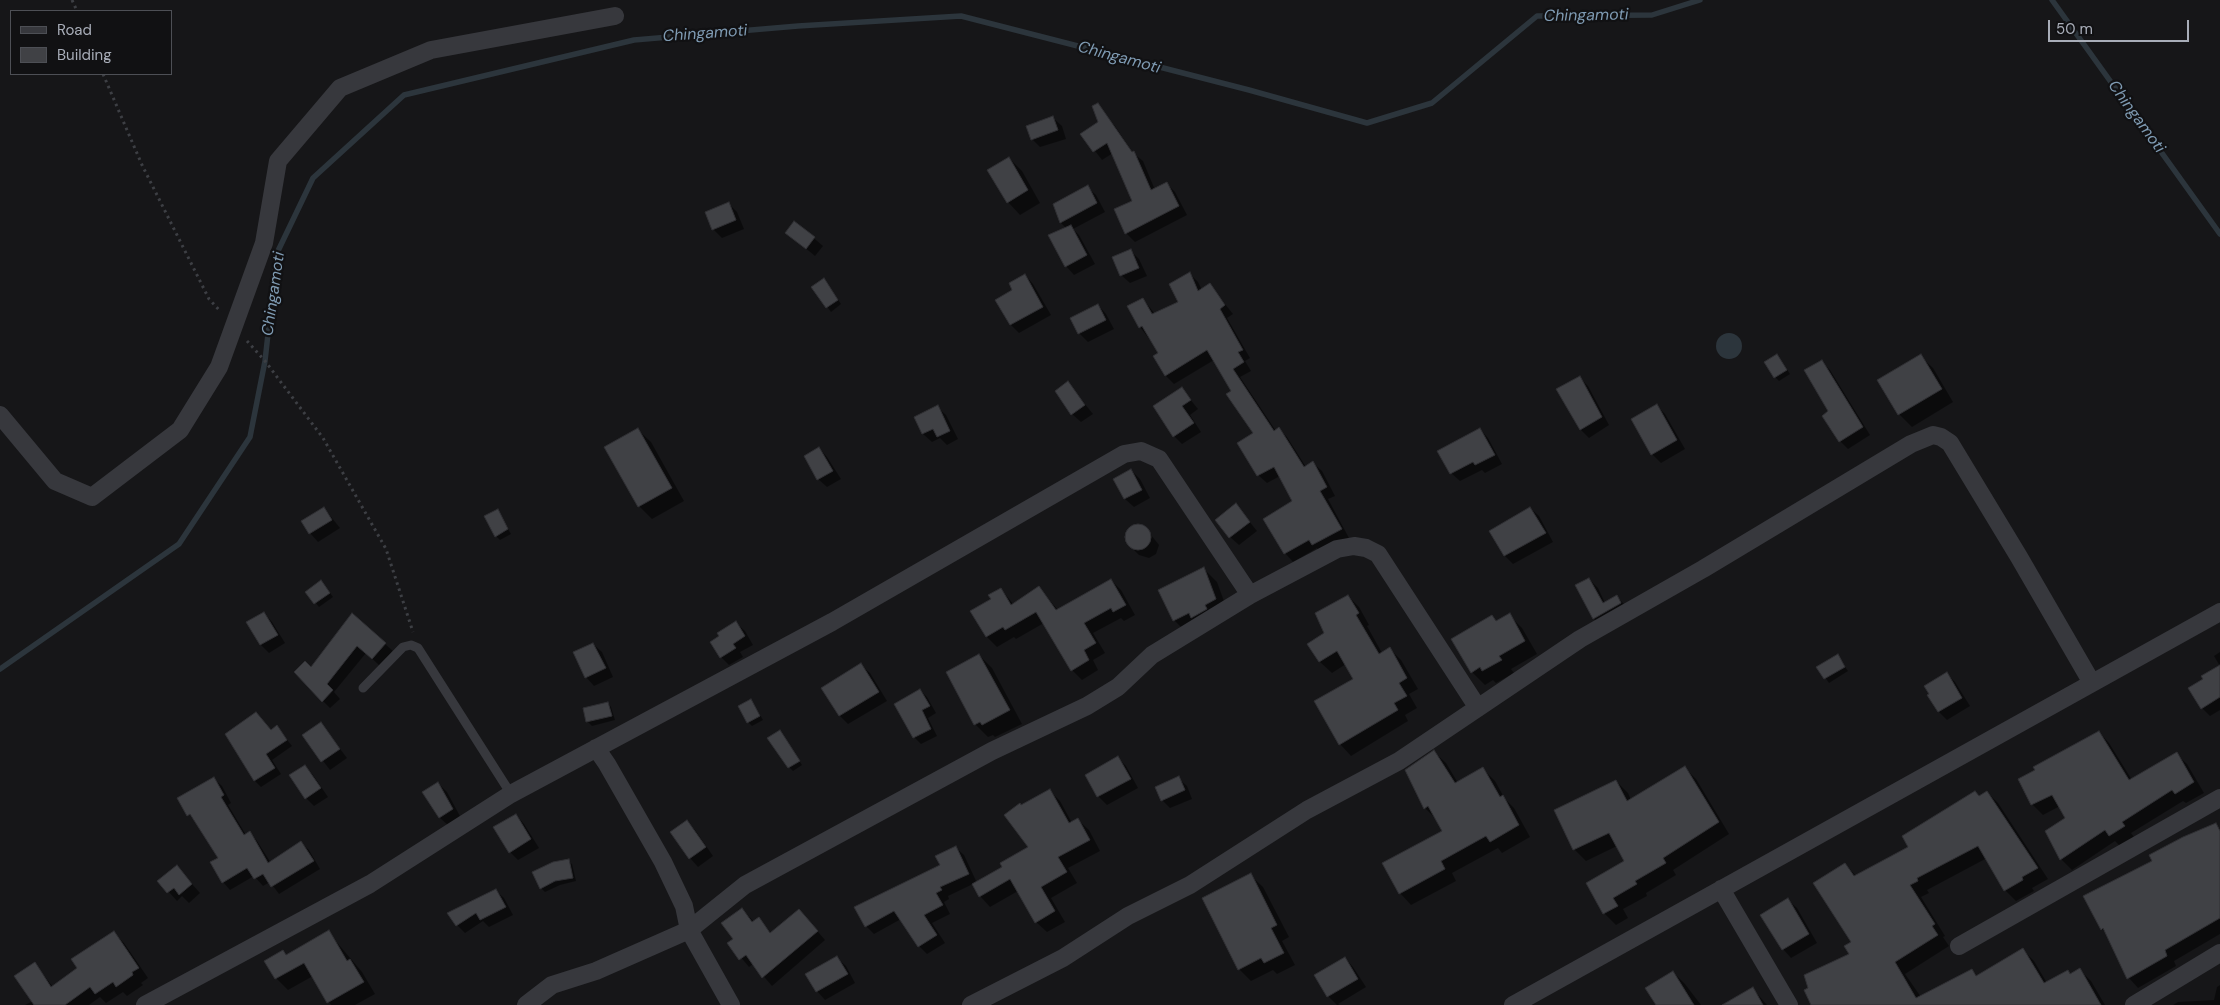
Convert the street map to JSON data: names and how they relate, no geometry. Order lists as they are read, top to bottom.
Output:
{
  "water": ["Chingamoti"],
  "legend": ["Road", "Building"],
  "scale_bar": "50 m"
}
